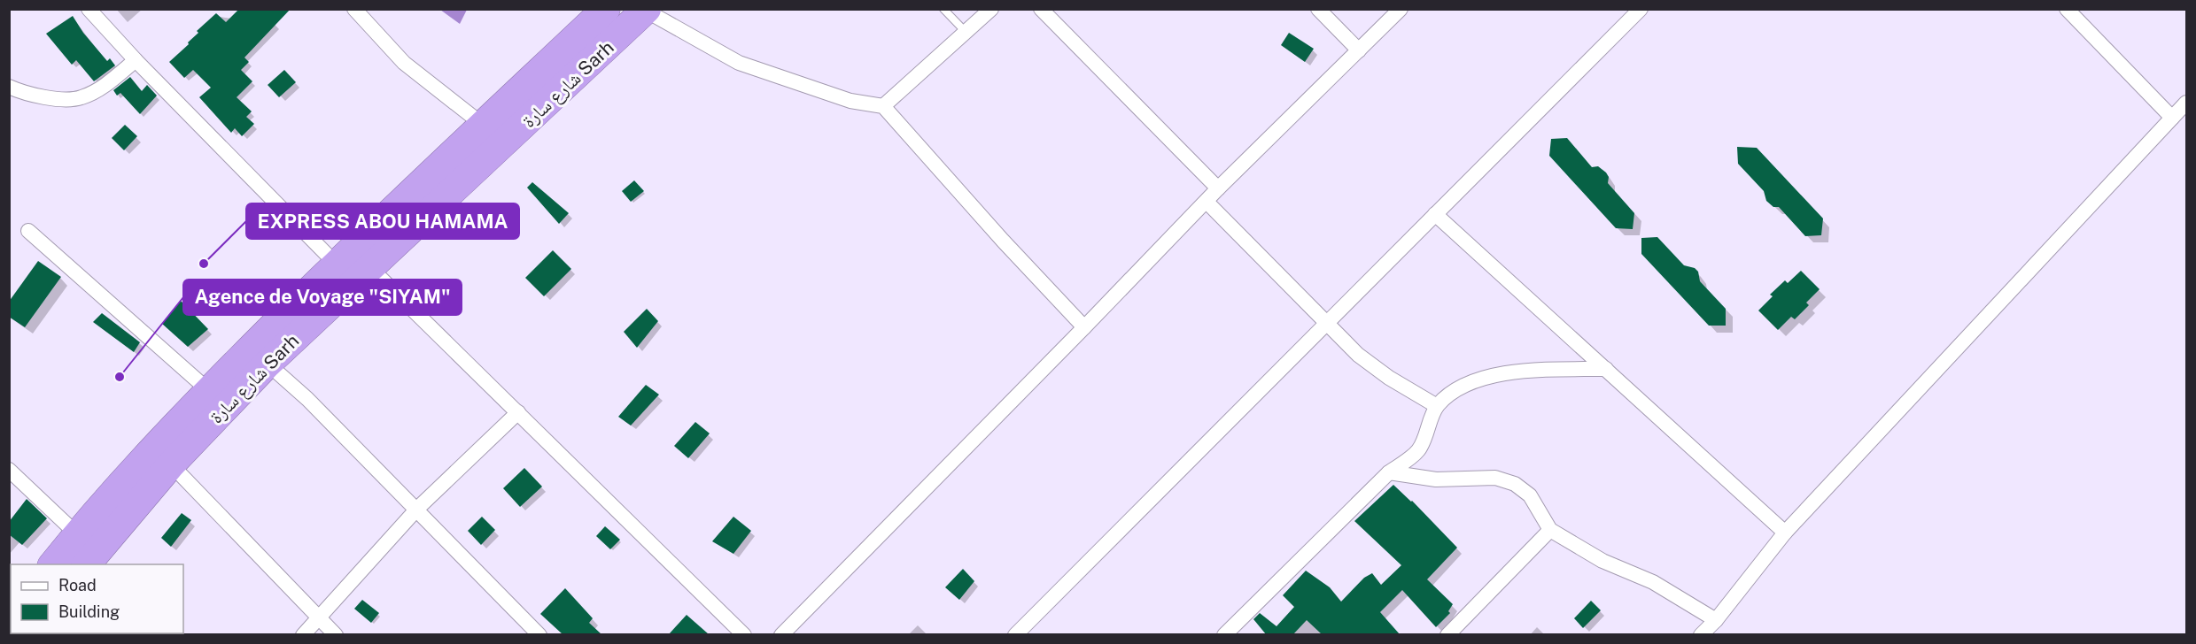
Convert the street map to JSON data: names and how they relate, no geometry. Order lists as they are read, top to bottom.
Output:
{
  "streets": {
    "highway": ["شارع سارة Sarh"]
  },
  "places": ["EXPRESS ABOU HAMAMA", "Agence de Voyage \"SIYAM\""],
  "legend": ["Road", "Building"]
}
